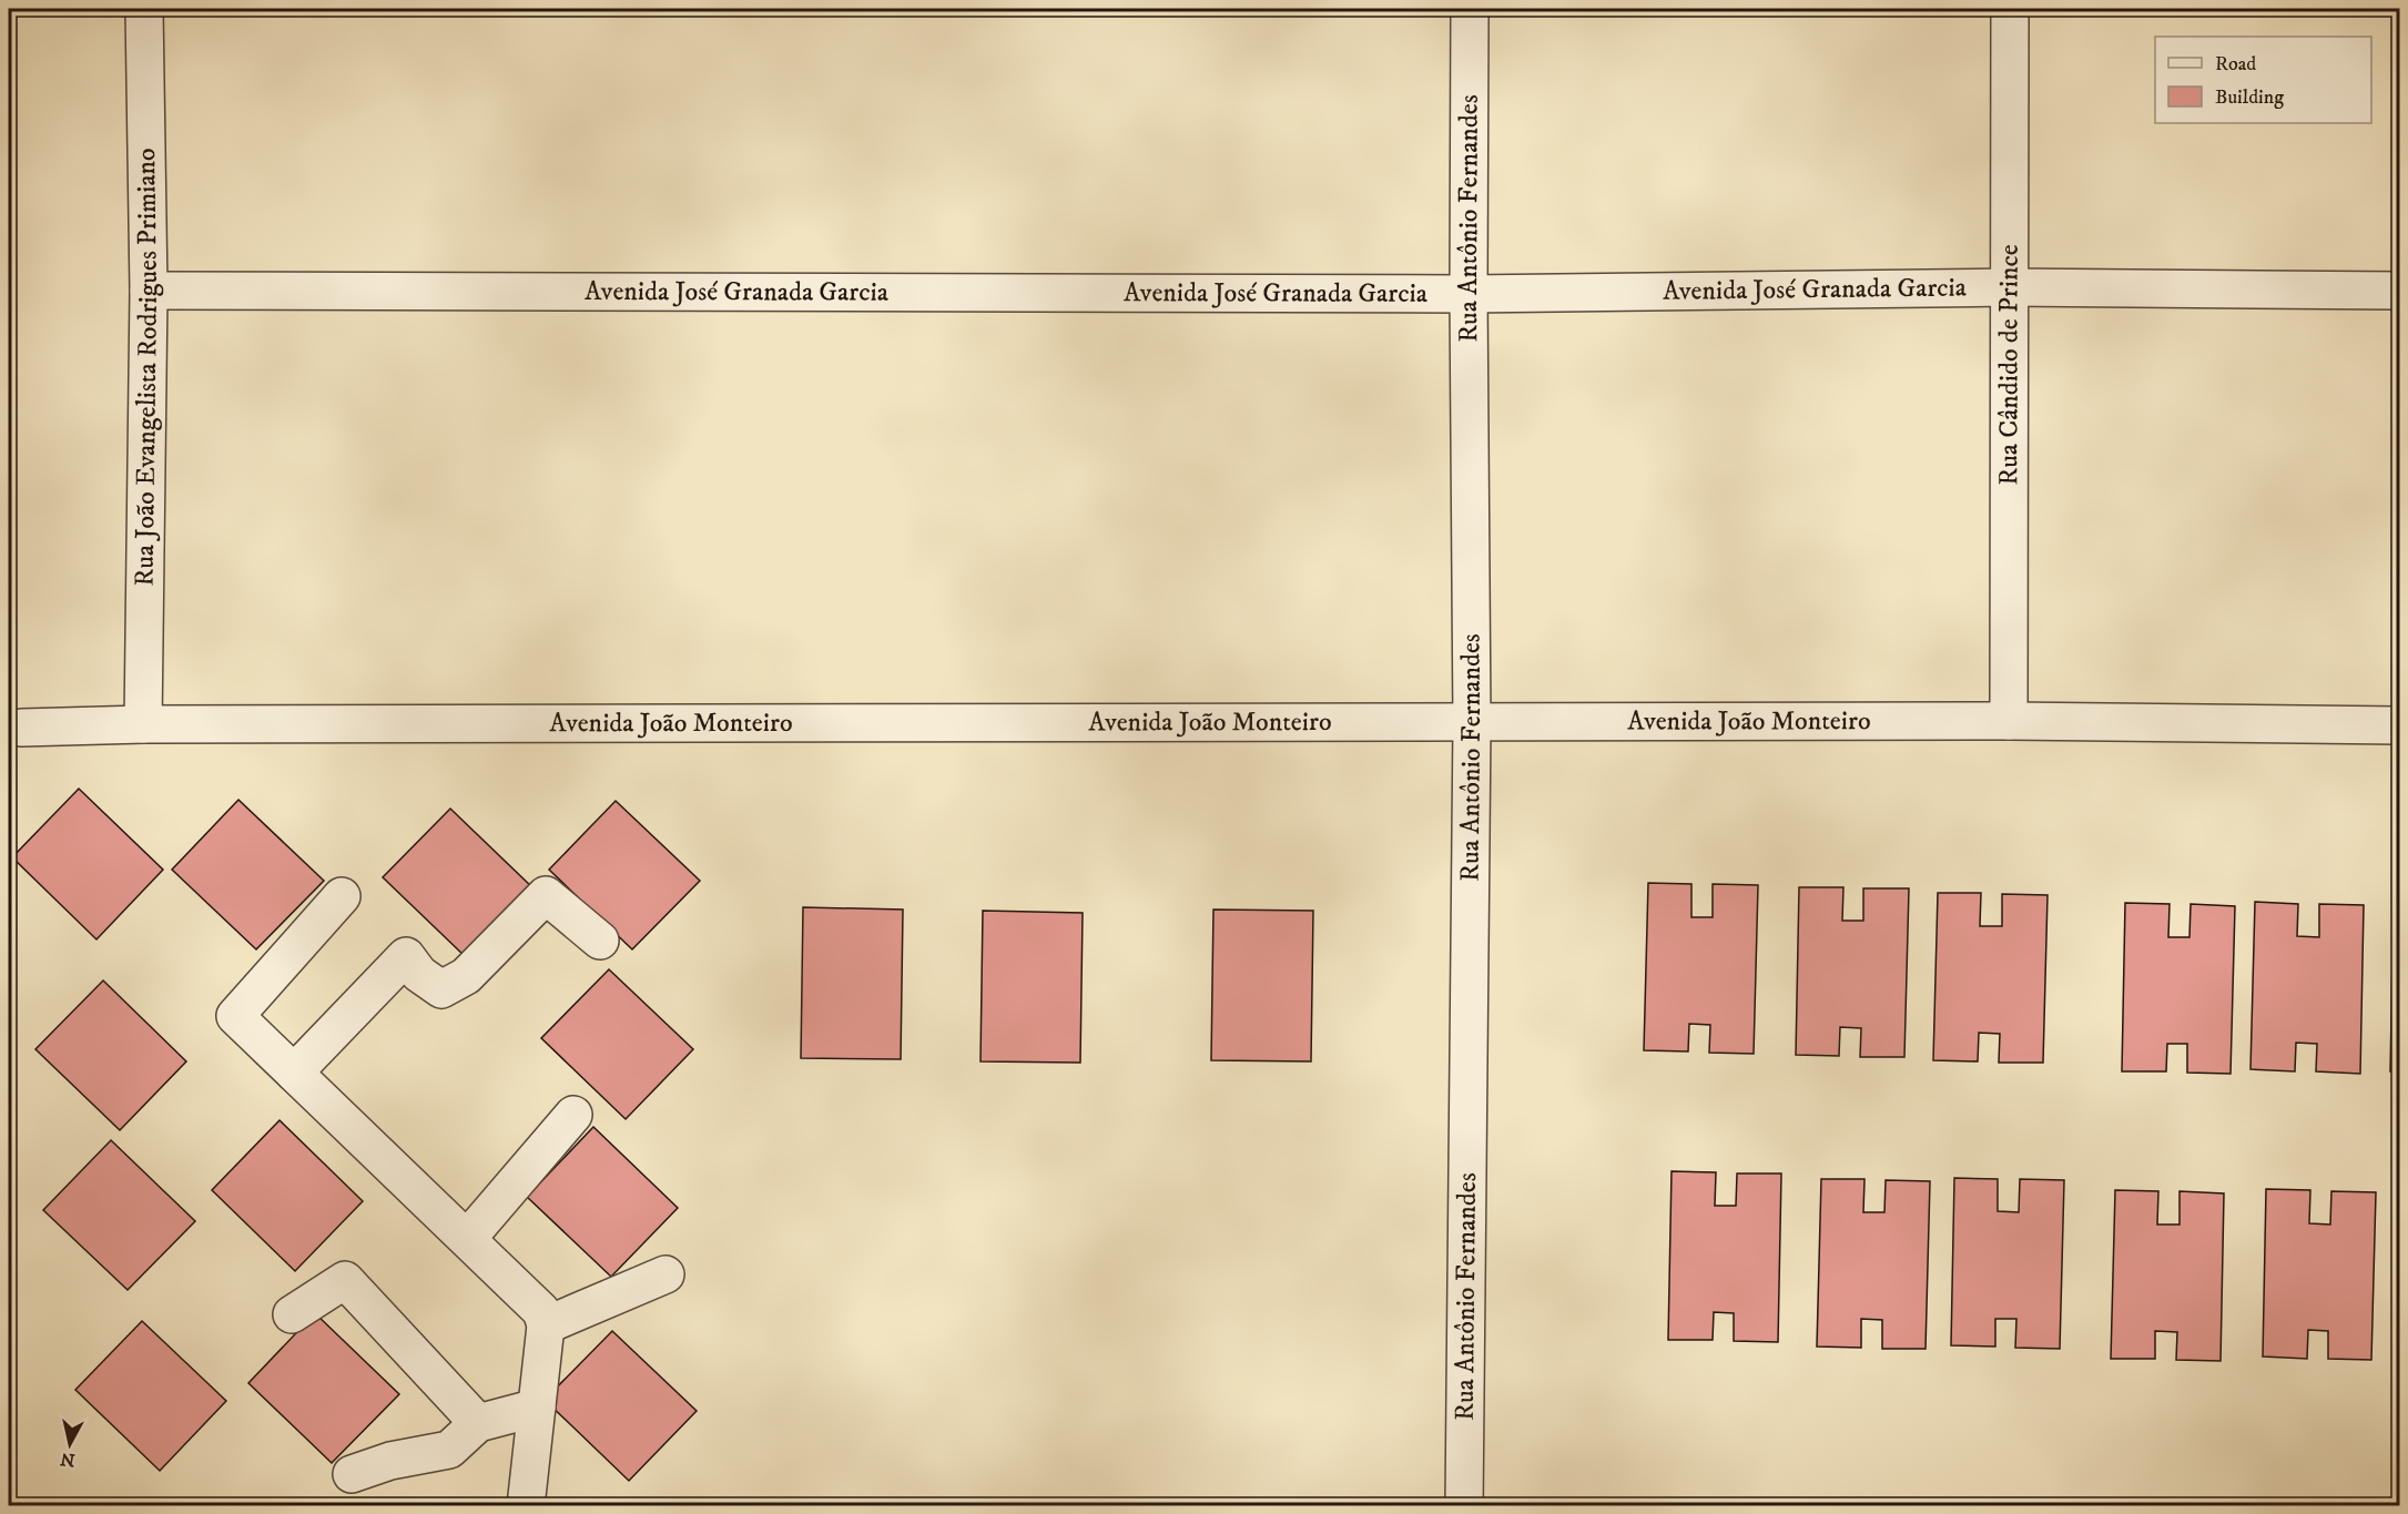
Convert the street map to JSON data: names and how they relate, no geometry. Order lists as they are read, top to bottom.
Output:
{
  "streets": {
    "street": [
      "Rua Antônio Fernandes",
      "Avenida José Granada Garcia",
      "Rua Cândido de Prince",
      "Rua João Evangelista Rodrigues Primiano",
      "Avenida João Monteiro"
    ]
  },
  "crossings": [
    ["Rua Antônio Fernandes", "Avenida José Granada Garcia"],
    ["Rua Antônio Fernandes", "Avenida João Monteiro"],
    ["Avenida José Granada Garcia", "Rua Cândido de Prince"],
    ["Avenida José Granada Garcia", "Rua João Evangelista Rodrigues Primiano"],
    ["Rua Cândido de Prince", "Avenida João Monteiro"],
    ["Rua João Evangelista Rodrigues Primiano", "Avenida João Monteiro"]
  ],
  "legend": ["Road", "Building"],
  "north": "bottom"
}
